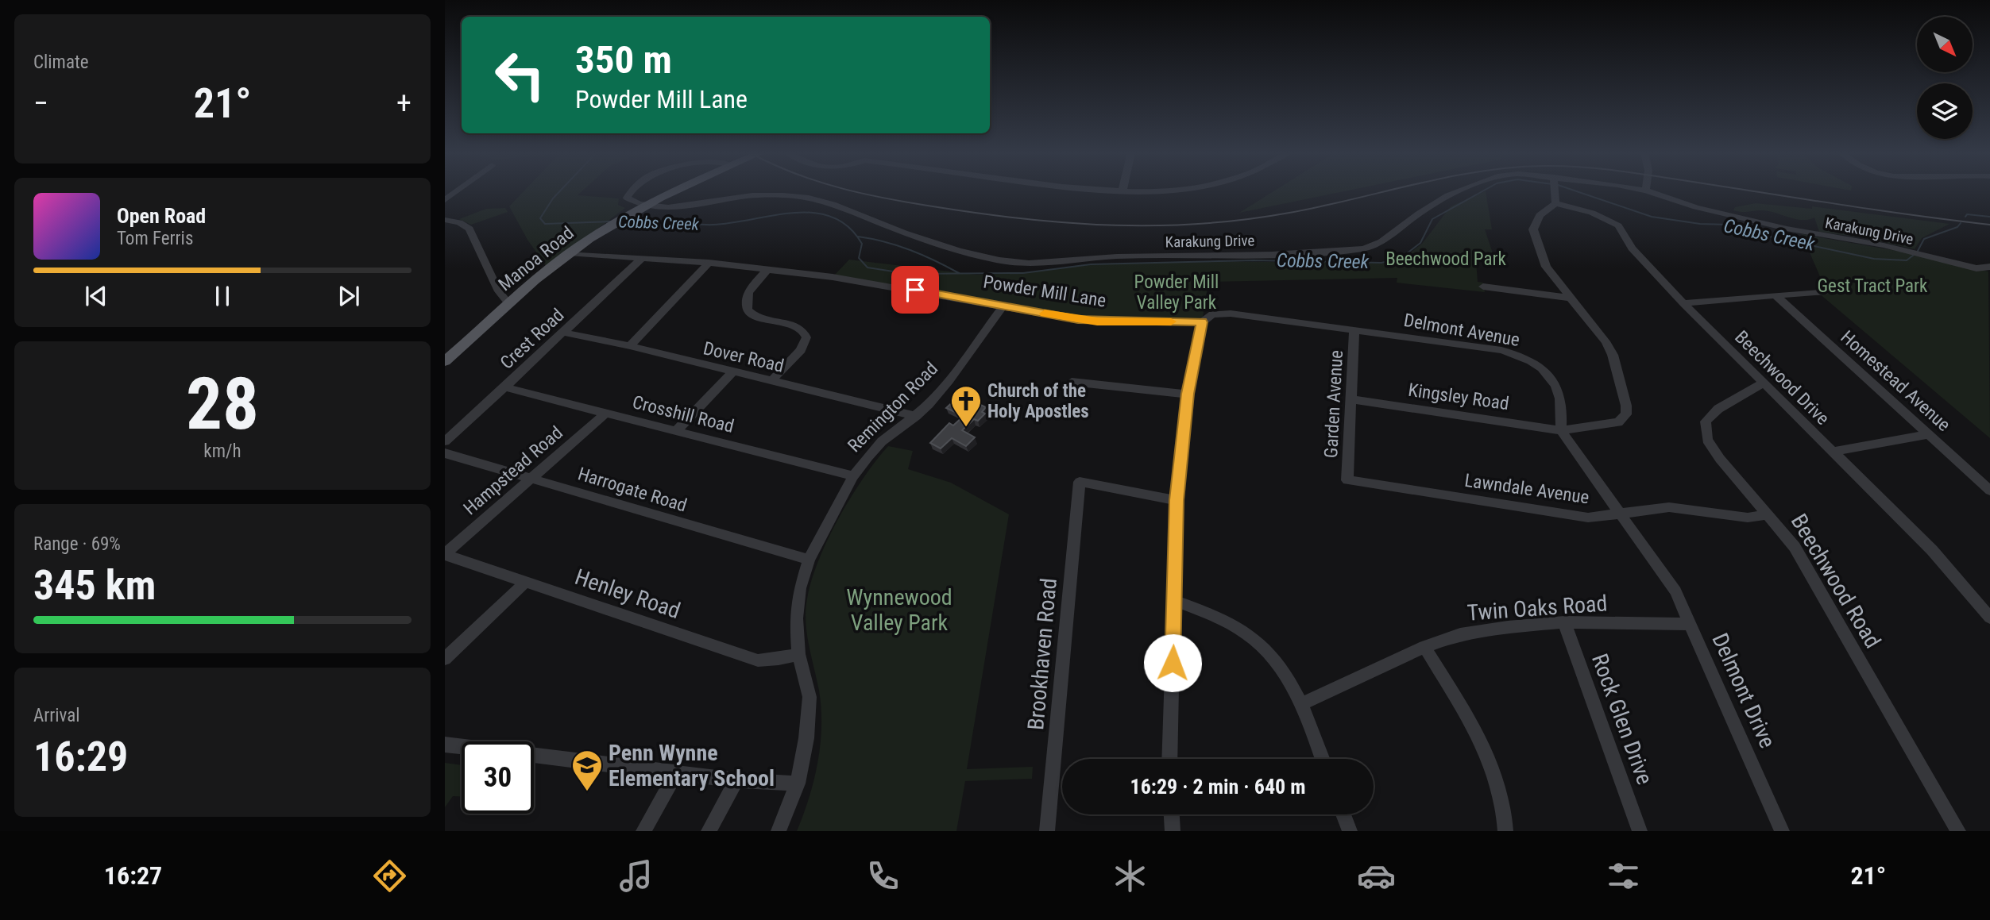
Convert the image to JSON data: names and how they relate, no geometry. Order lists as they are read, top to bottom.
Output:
{
  "streets": {
    "main road": ["Manoa Road"],
    "street": [
      "Karakung Drive",
      "Powder Mill Lane",
      "Delmont Avenue",
      "Crest Road",
      "Dover Road",
      "Beechwood Drive",
      "Homestead Avenue",
      "Kingsley Road",
      "Garden Avenue",
      "Remington Road",
      "Crosshill Road",
      "Hampstead Road",
      "Lawndale Avenue",
      "Harrogate Road",
      "Beechwood Road",
      "Henley Road",
      "Twin Oaks Road",
      "Brookhaven Road",
      "Delmont Drive",
      "Rock Glen Drive"
    ]
  },
  "crossings": [
    ["Karakung Drive", "Manoa Road"],
    ["Manoa Road", "Powder Mill Lane"],
    ["Powder Mill Lane", "Delmont Avenue"],
    ["Powder Mill Lane", "Crest Road"],
    ["Powder Mill Lane", "Remington Road"],
    ["Delmont Avenue", "Kingsley Road"],
    ["Delmont Avenue", "Garden Avenue"],
    ["Crest Road", "Dover Road"],
    ["Crest Road", "Crosshill Road"],
    ["Dover Road", "Remington Road"],
    ["Beechwood Drive", "Beechwood Road"],
    ["Kingsley Road", "Garden Avenue"],
    ["Garden Avenue", "Lawndale Avenue"],
    ["Remington Road", "Crosshill Road"],
    ["Remington Road", "Harrogate Road"],
    ["Remington Road", "Henley Road"],
    ["Crosshill Road", "Hampstead Road"],
    ["Hampstead Road", "Harrogate Road"],
    ["Hampstead Road", "Henley Road"],
    ["Lawndale Avenue", "Beechwood Road"],
    ["Lawndale Avenue", "Delmont Drive"],
    ["Twin Oaks Road", "Delmont Drive"],
    ["Twin Oaks Road", "Rock Glen Drive"]
  ],
  "water": ["Cobbs Creek"],
  "parks": [
    "Beechwood Park",
    "Powder Mill Valley Park",
    "Gest Tract Park",
    "Wynnewood Valley Park"
  ],
  "places": {
    "church": ["Church of the Holy Apostles"],
    "school or university": ["Penn Wynne Elementary School"]
  },
  "north": "bottom right",
  "page": {
    "tile": [
      "Climate",
      ["28", "km/h"],
      ["Range · 69%", "345 km"],
      ["Arrival", "16:29"]
    ],
    "turn": ["350 m", "Powder Mill Lane"],
    "heat": ["−", "21°", "+"],
    "song": ["Open Road", "Tom Ferris"],
    "limit": "30",
    "trip": "16:29 · 2 min · 640 m",
    "tabs": ["16:27", "21°"]
  }
}
